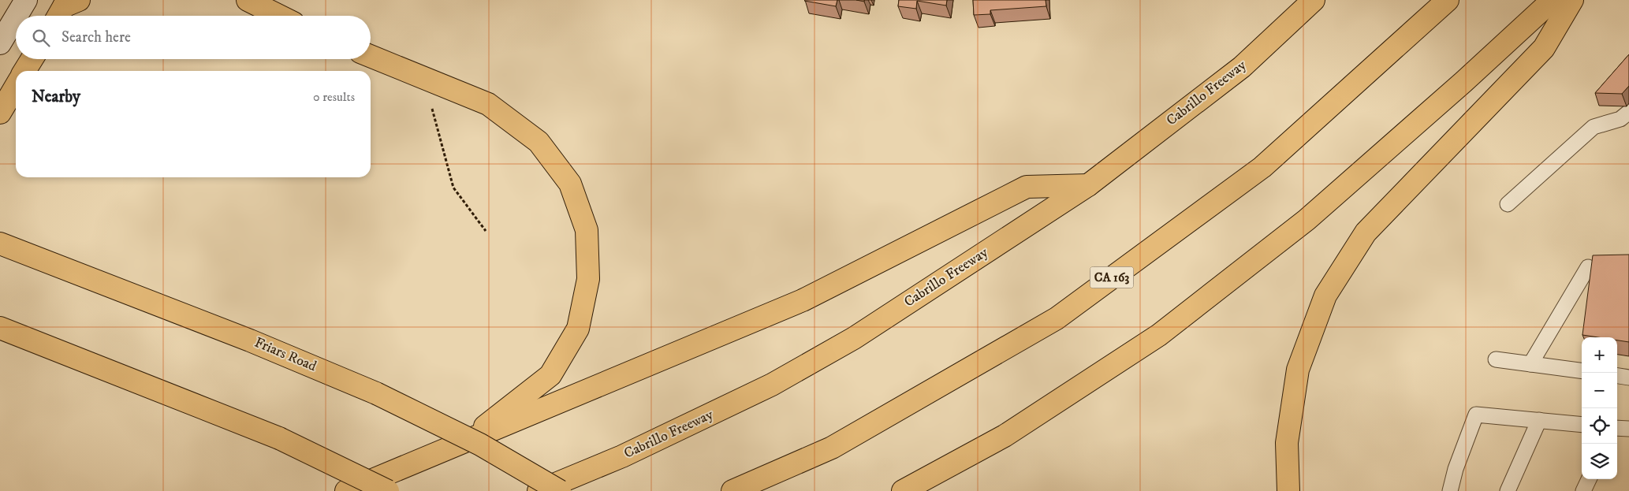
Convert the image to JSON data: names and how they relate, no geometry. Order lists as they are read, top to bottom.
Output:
{
  "streets": {
    "main road": ["Cabrillo Freeway", "CA 163", "Friars Road"]
  },
  "page": {
    "search": "Search here",
    "heading": ["Nearby", "0 results"],
    "map_buttons": ["+", "−"]
  }
}
